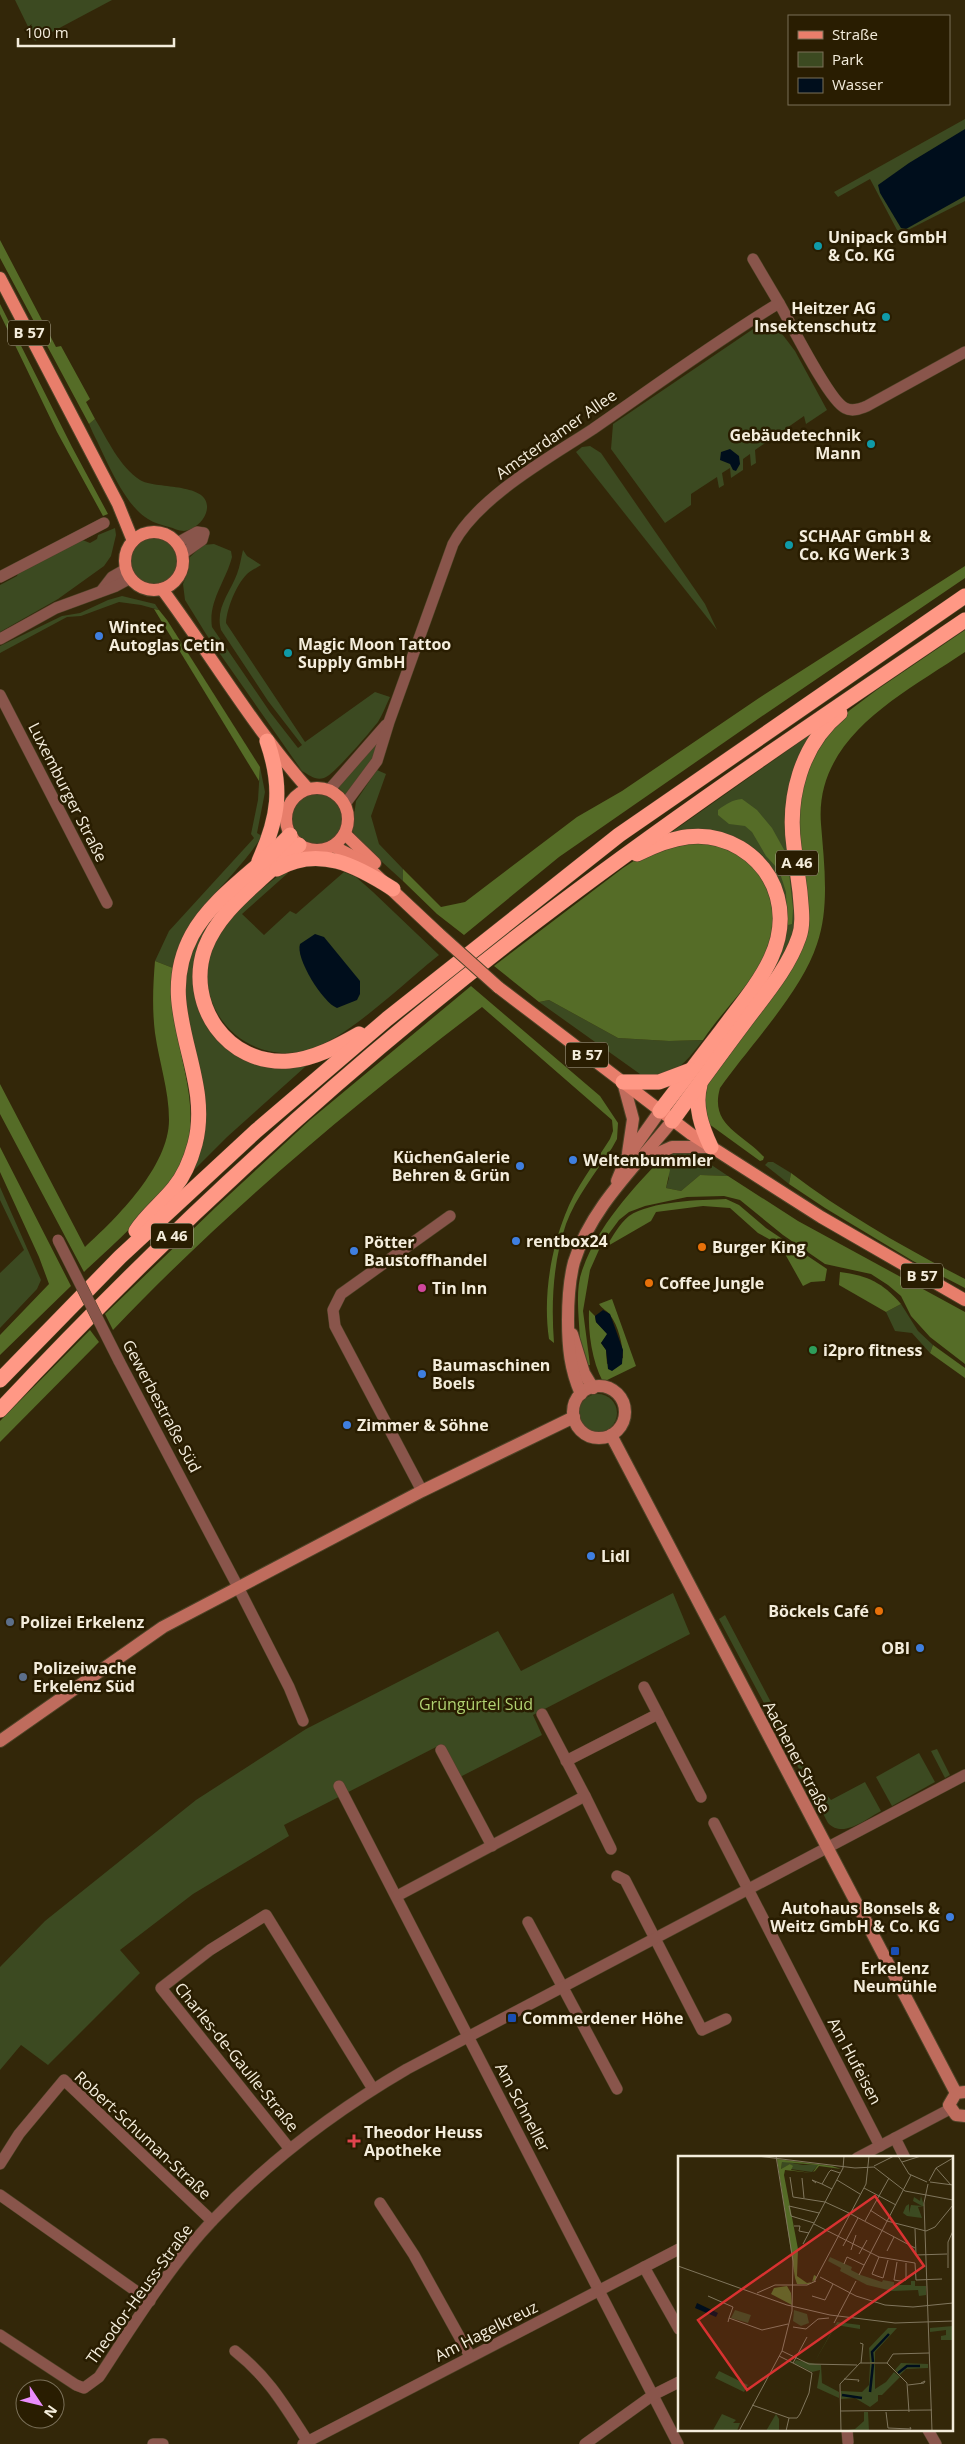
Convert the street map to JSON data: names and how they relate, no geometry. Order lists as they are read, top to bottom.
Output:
{
  "streets": {
    "highway": ["A 46"],
    "main road": ["B 57", "Aachener Straße"],
    "street": [
      "Amsterdamer Allee",
      "Luxemburger Straße",
      "Gewerbestraße Süd",
      "Charles-de-Gaulle-Straße",
      "Am Hufeisen",
      "Am Schneller",
      "Robert-Schuman-Straße",
      "Theodor-Heuss-Straße",
      "Am Hagelkreuz"
    ]
  },
  "crossings": [
    ["B 57", "Amsterdamer Allee"],
    ["Charles-de-Gaulle-Straße", "Theodor-Heuss-Straße"],
    ["Am Schneller", "Theodor-Heuss-Straße"],
    ["Am Schneller", "Am Hagelkreuz"],
    ["Robert-Schuman-Straße", "Theodor-Heuss-Straße"]
  ],
  "parks": ["Grüngürtel Süd"],
  "places": {
    "other": [
      "Unipack GmbH & Co. KG",
      "Heitzer AG Insektenschutz",
      "Gebäudetechnik Mann",
      "SCHAAF GmbH & Co. KG Werk 3",
      "Wintec Autoglas Cetin",
      "Magic Moon Tattoo Supply GmbH",
      "Weltenbummler",
      "KüchenGalerie Behren & Grün",
      "rentbox24",
      "Burger King",
      "Pötter Baustoffhandel",
      "Coffee Jungle",
      "Tin Inn",
      "i2pro fitness",
      "Baumaschinen Boels",
      "Zimmer & Söhne",
      "Lidl",
      "Böckels Café",
      "Polizei Erkelenz",
      "OBI",
      "Polizeiwache Erkelenz Süd",
      "Autohaus Bonsels & Weitz GmbH & Co. KG"
    ],
    "transit": ["Erkelenz Neumühle", "Commerdener Höhe"],
    "health": ["Theodor Heuss Apotheke"]
  },
  "legend": ["Straße", "Park", "Wasser"],
  "scale_bar": "100 m",
  "north": "bottom right"
}
